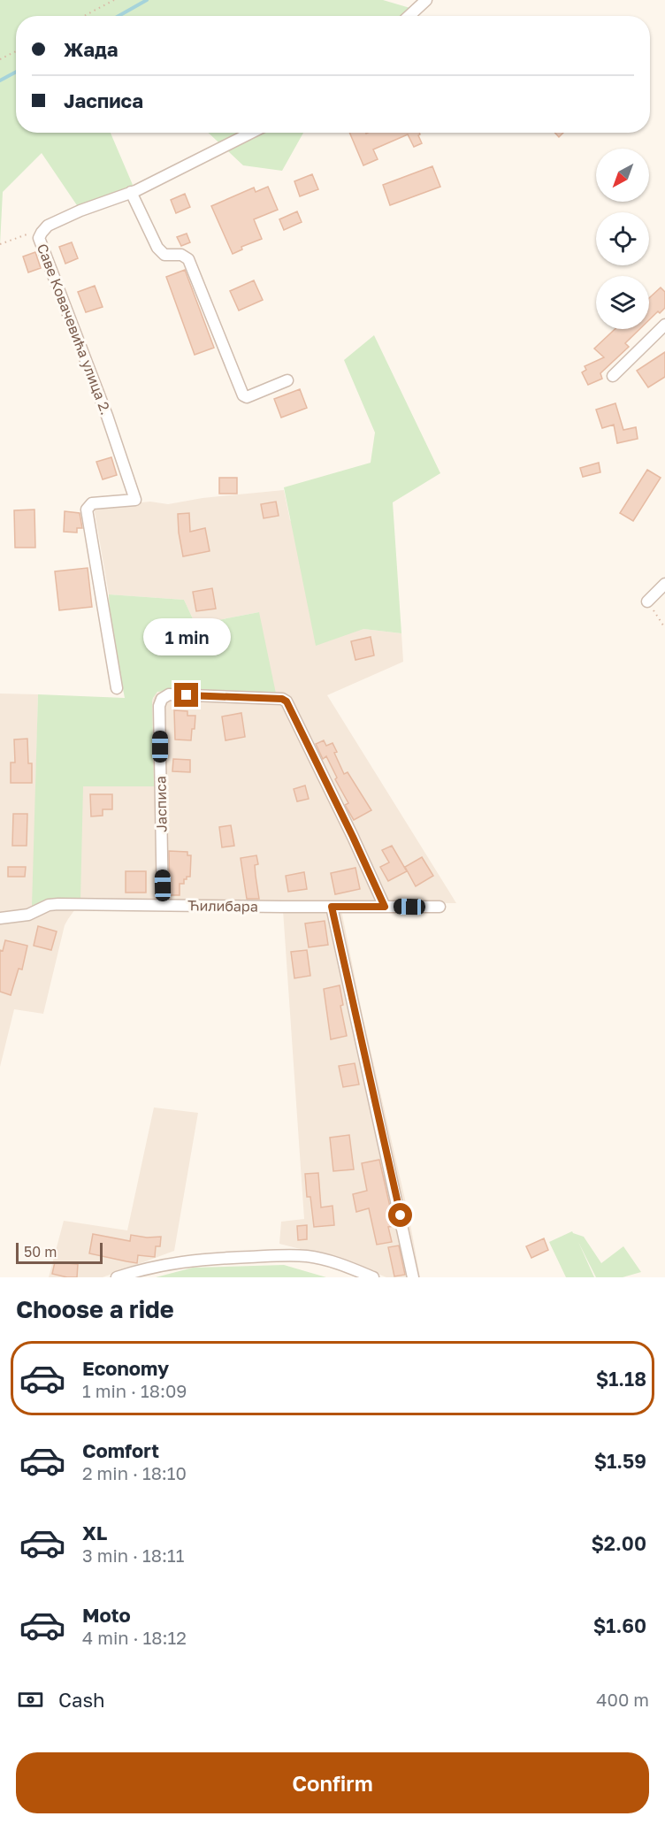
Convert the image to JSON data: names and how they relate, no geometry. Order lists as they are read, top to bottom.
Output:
{
  "streets": {
    "street": ["Саве Ковачевића улица 2.", "Јасписа", "Ћилибара"]
  },
  "crossings": [
    ["Јасписа", "Ћилибара"]
  ],
  "scale_bar": "50 m",
  "north": "bottom left",
  "page": {
    "banner": ["Жада", "Јасписа"],
    "bubble": "1 min",
    "scale": "50 m",
    "heading": "Choose a ride",
    "list": [
      {
        "name": "Economy",
        "note": "1 min · 18:09",
        "value": "$1.18"
      },
      {
        "name": "Comfort",
        "note": "2 min · 18:10",
        "value": "$1.59"
      },
      {
        "name": "XL",
        "note": "3 min · 18:11",
        "value": "$2.00"
      },
      {
        "name": "Moto",
        "note": "4 min · 18:12",
        "value": "$1.60"
      }
    ],
    "pay": ["Cash", "400 m"],
    "buttons": "Confirm"
  }
}
